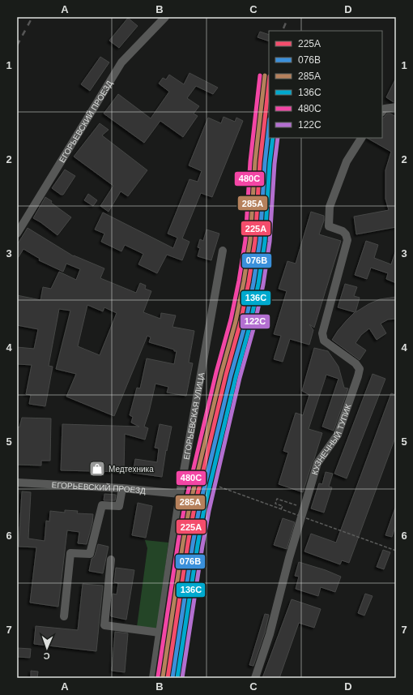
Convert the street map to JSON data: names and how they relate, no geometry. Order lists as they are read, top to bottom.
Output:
{
  "streets": {
    "street": ["ЕГОРЬЕВСКИЙ ПРОЕЗД", "ЕГОРЬЕВСКАЯ УЛИЦА", "КУЗНЕЧНЫЙ ТУПИК"]
  },
  "crossings": [
    ["ЕГОРЬЕВСКИЙ ПРОЕЗД", "ЕГОРЬЕВСКАЯ УЛИЦА"]
  ],
  "places": {
    "shop": ["Медтехника"]
  },
  "lines": [
    "transit line 285А",
    "transit line 480С",
    "transit line 225А",
    "transit line 076В",
    "transit line 136С",
    "transit line 122С"
  ],
  "legend": [
    "225А",
    "076В",
    "285А",
    "136С",
    "480С",
    "122С"
  ],
  "north": "bottom",
  "grid": {
    "columns": [
      "A",
      "B",
      "C",
      "D"
    ],
    "rows": [
      "1",
      "2",
      "3",
      "4",
      "5",
      "6",
      "7"
    ]
  }
}
